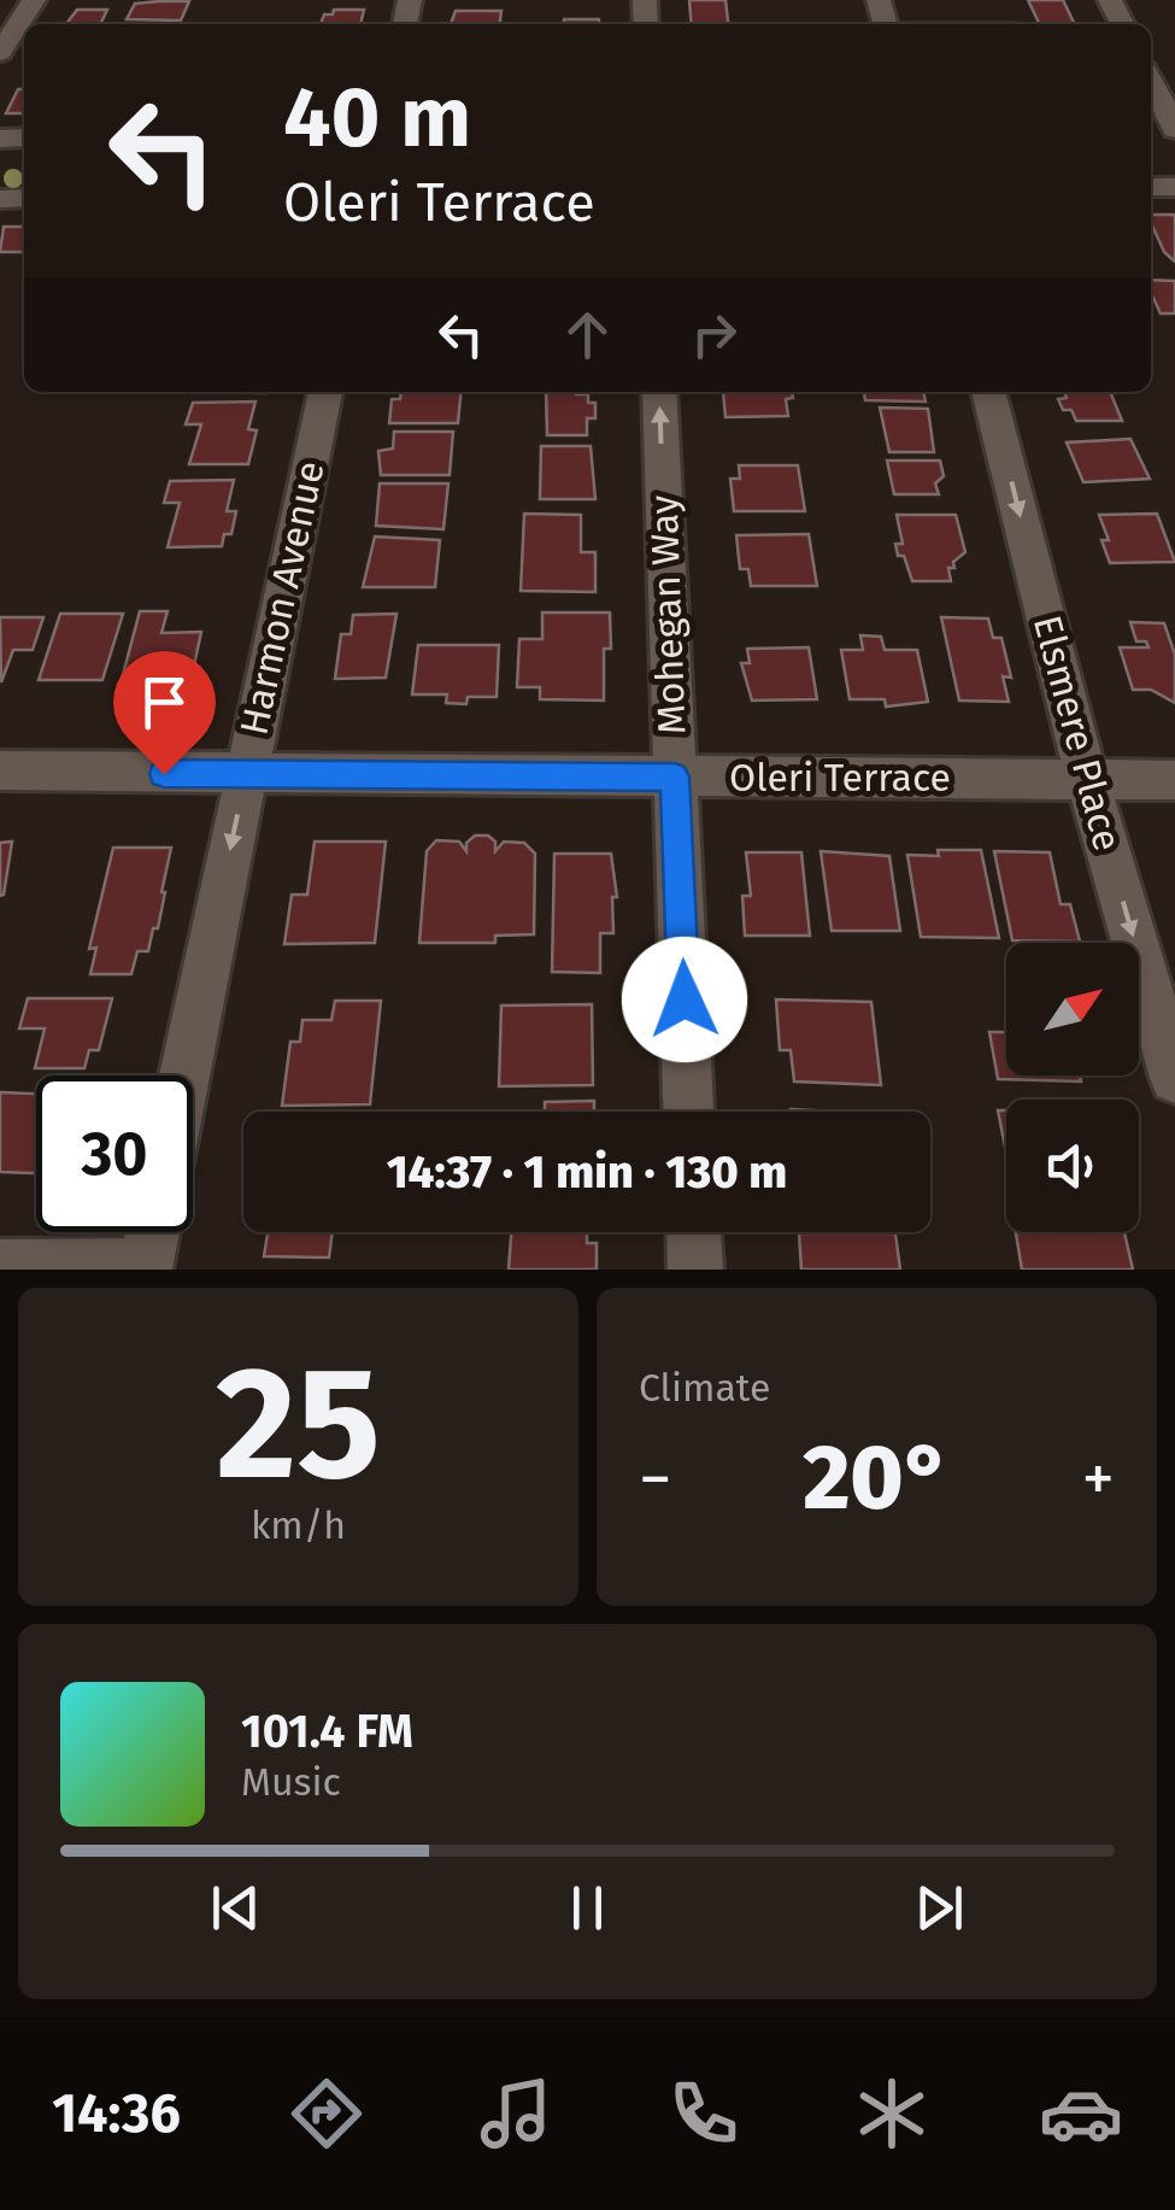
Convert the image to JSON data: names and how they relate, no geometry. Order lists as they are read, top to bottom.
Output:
{
  "streets": {
    "street": [
      "Harmon Avenue",
      "Mohegan Way",
      "Elsmere Place",
      "Oleri Terrace"
    ]
  },
  "crossings": [
    ["Harmon Avenue", "Oleri Terrace"],
    ["Mohegan Way", "Oleri Terrace"],
    ["Elsmere Place", "Oleri Terrace"]
  ],
  "one_way": ["Harmon Avenue", "Mohegan Way", "Elsmere Place"],
  "north": "top right",
  "page": {
    "turn": ["40 m", "Oleri Terrace"],
    "limit": "30",
    "trip": "14:37 · 1 min · 130 m",
    "tile": [
      ["25", "km/h"],
      "Climate"
    ],
    "heat": ["−", "20°", "+"],
    "song": ["101.4 FM", "Music"],
    "tabs": "14:36"
  }
}
